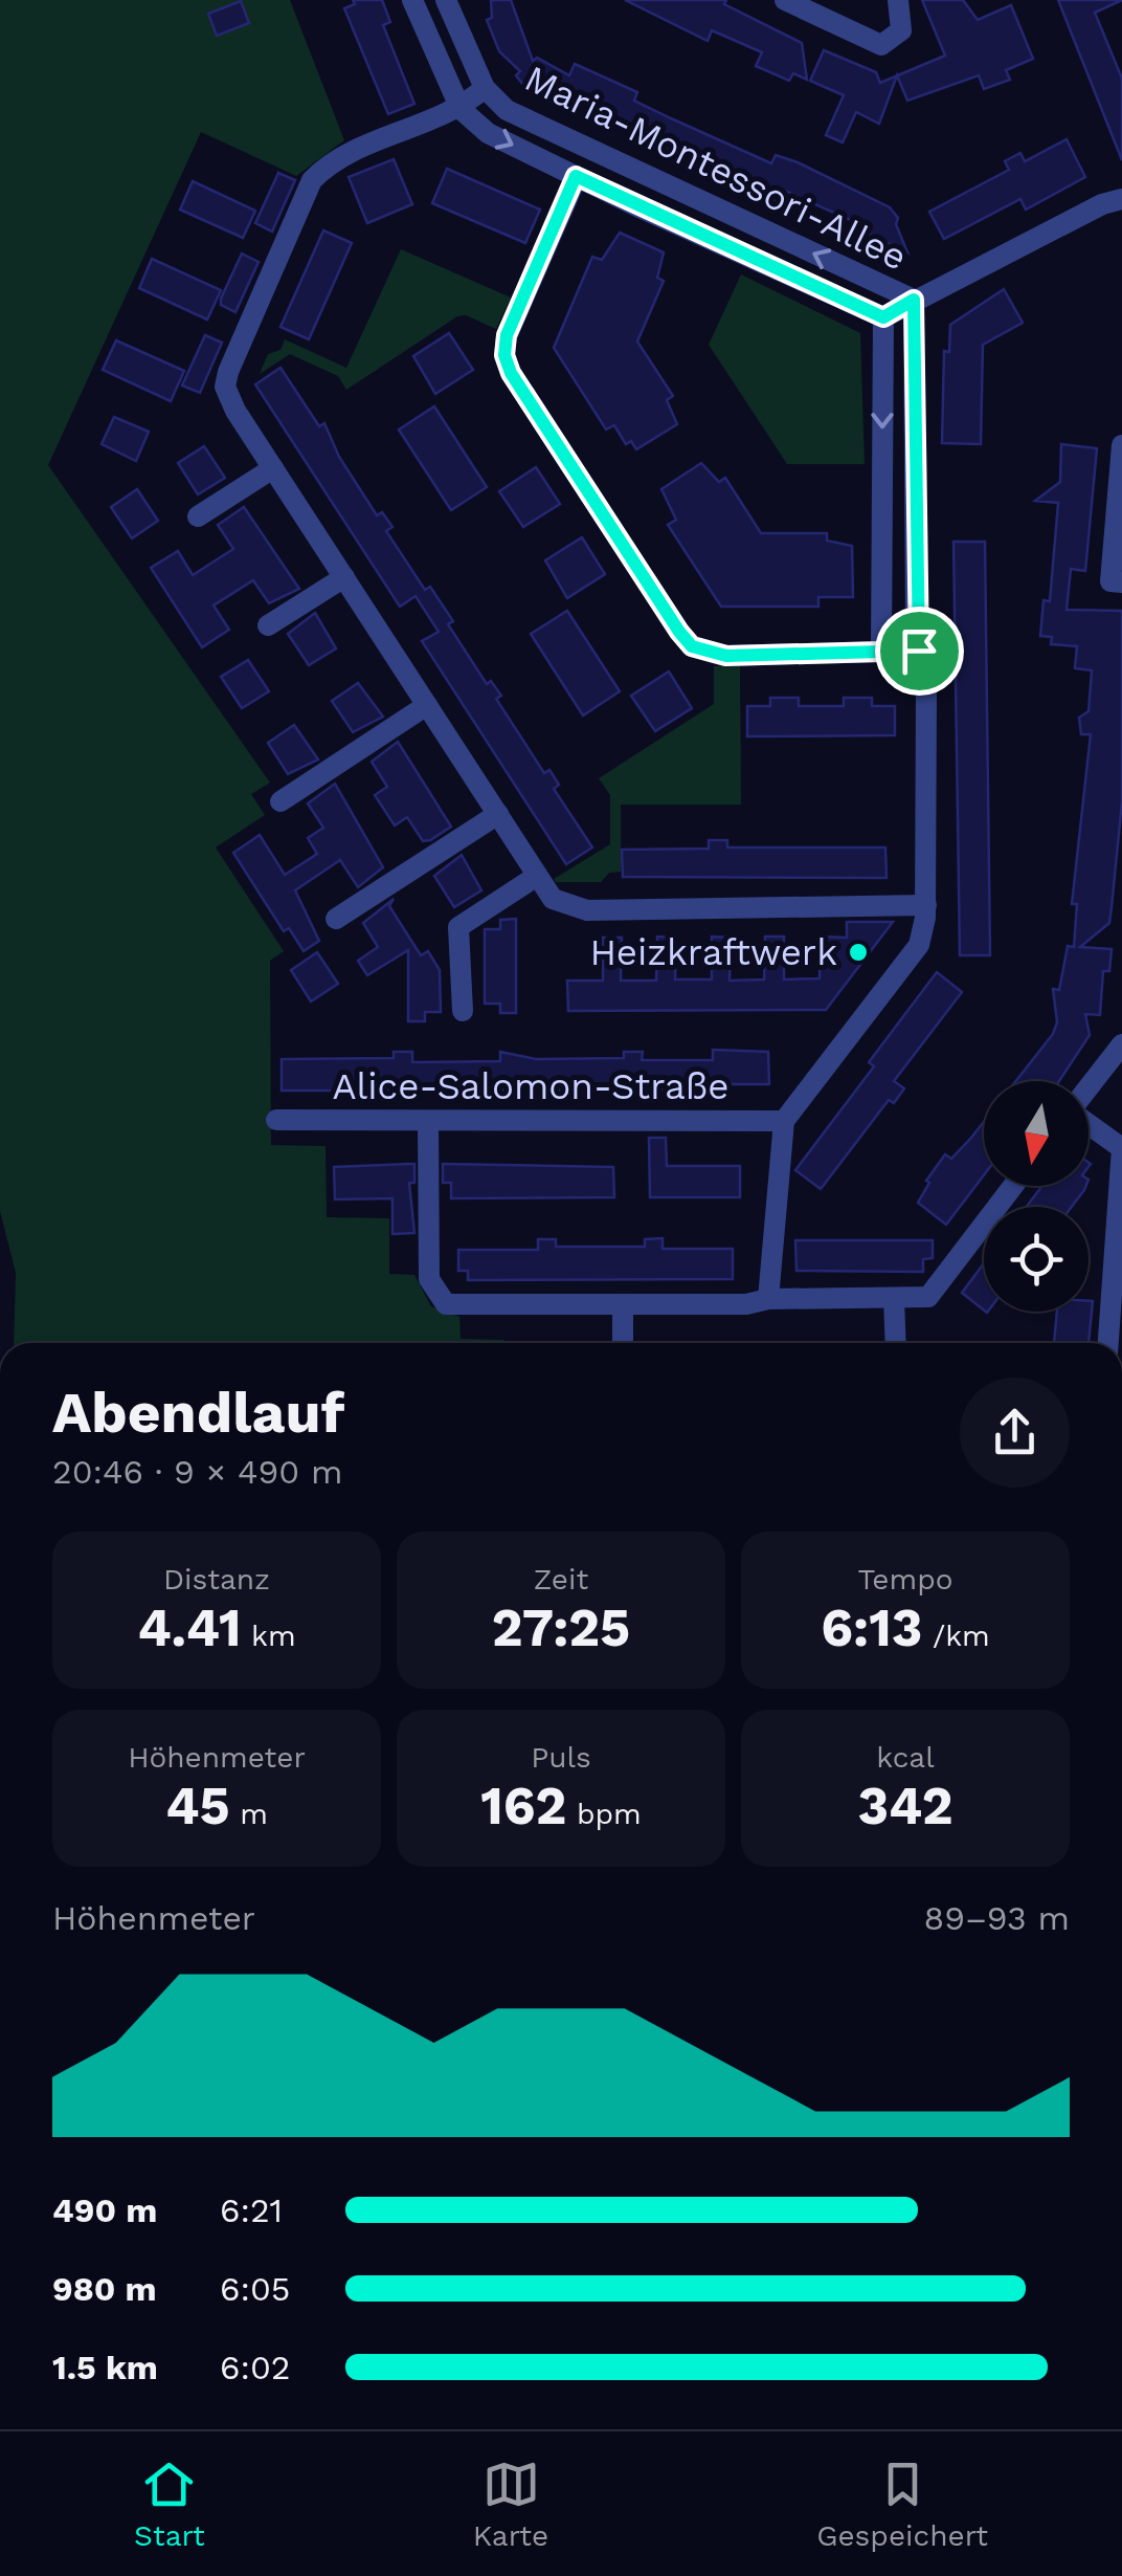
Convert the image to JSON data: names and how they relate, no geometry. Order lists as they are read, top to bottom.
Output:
{
  "streets": {
    "street": ["Maria-Montessori-Allee", "Alice-Salomon-Straße"]
  },
  "crossings": [
    ["Maria-Montessori-Allee", "Alice-Salomon-Straße"]
  ],
  "places": ["Heizkraftwerk"],
  "north": "bottom",
  "page": {
    "heading": ["Abendlauf", "20:46 · 9 × 490 m"],
    "stats": [
      ["Distanz", "4.41 km"],
      ["Zeit", "27:25"],
      ["Tempo", "6:13 /km"],
      ["Höhenmeter", "45 m"],
      ["Puls", "162 bpm"],
      ["kcal", "342"]
    ],
    "chart": ["Höhenmeter", "89–93 m"],
    "list": [
      {
        "name": "490 m",
        "note": "6:21"
      },
      {
        "name": "980 m",
        "note": "6:05"
      },
      {
        "name": "1.5 km",
        "note": "6:02"
      }
    ],
    "tabs": ["Start", "Karte", "Gespeichert"]
  }
}
